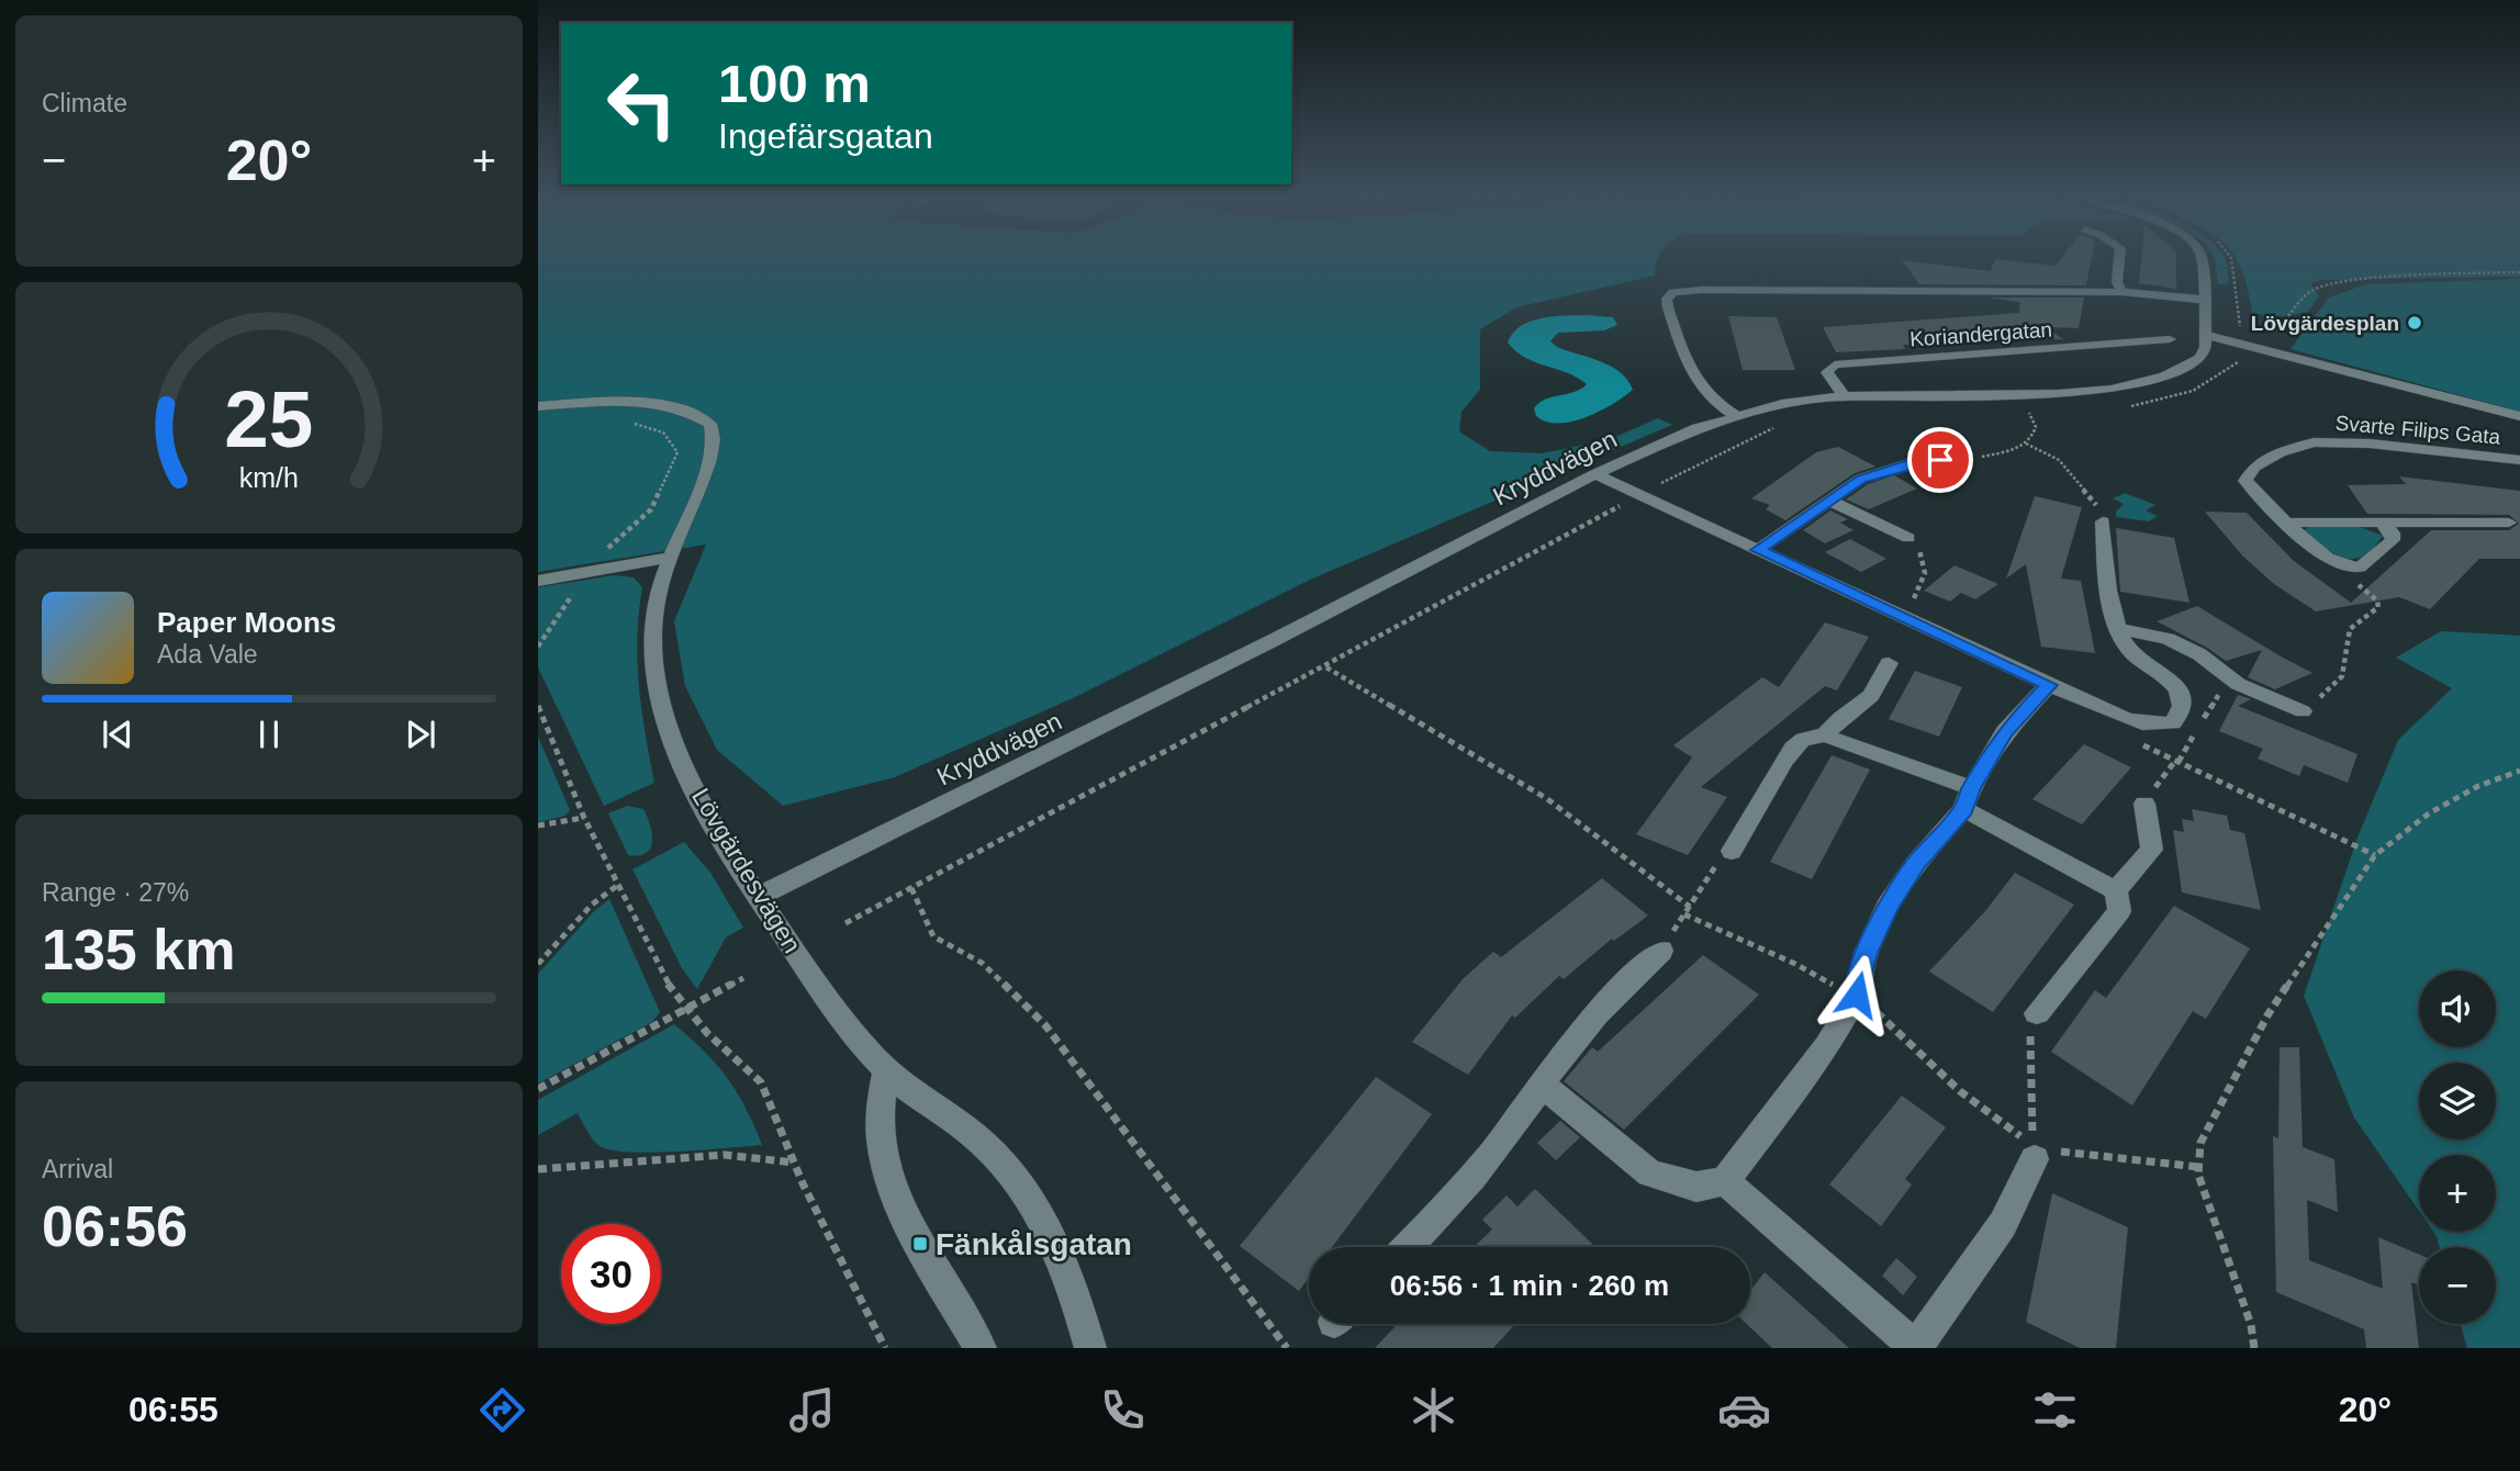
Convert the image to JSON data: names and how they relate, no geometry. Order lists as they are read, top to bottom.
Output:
{
  "streets": {
    "street": [
      "Koriandergatan",
      "Svarte Filips Gata",
      "Kryddvägen",
      "Lövgärdesvägen"
    ]
  },
  "crossings": [
    ["Koriandergatan", "Kryddvägen"],
    ["Svarte Filips Gata", "Kryddvägen"],
    ["Kryddvägen", "Lövgärdesvägen"]
  ],
  "places": {
    "other": ["Lövgärdesplan"],
    "transit": ["Fänkålsgatan"]
  },
  "page": {
    "tile": [
      "Climate",
      ["Range · 27%", "135 km"],
      ["Arrival", "06:56"]
    ],
    "turn": ["100 m", "Ingefärsgatan"],
    "heat": ["−", "20°", "+"],
    "song": ["Paper Moons", "Ada Vale"],
    "map_buttons": ["+", "−"],
    "limit": "30",
    "trip": "06:56 · 1 min · 260 m",
    "tabs": ["06:55", "20°"],
    "gauge": ["25", "km/h"]
  }
}
